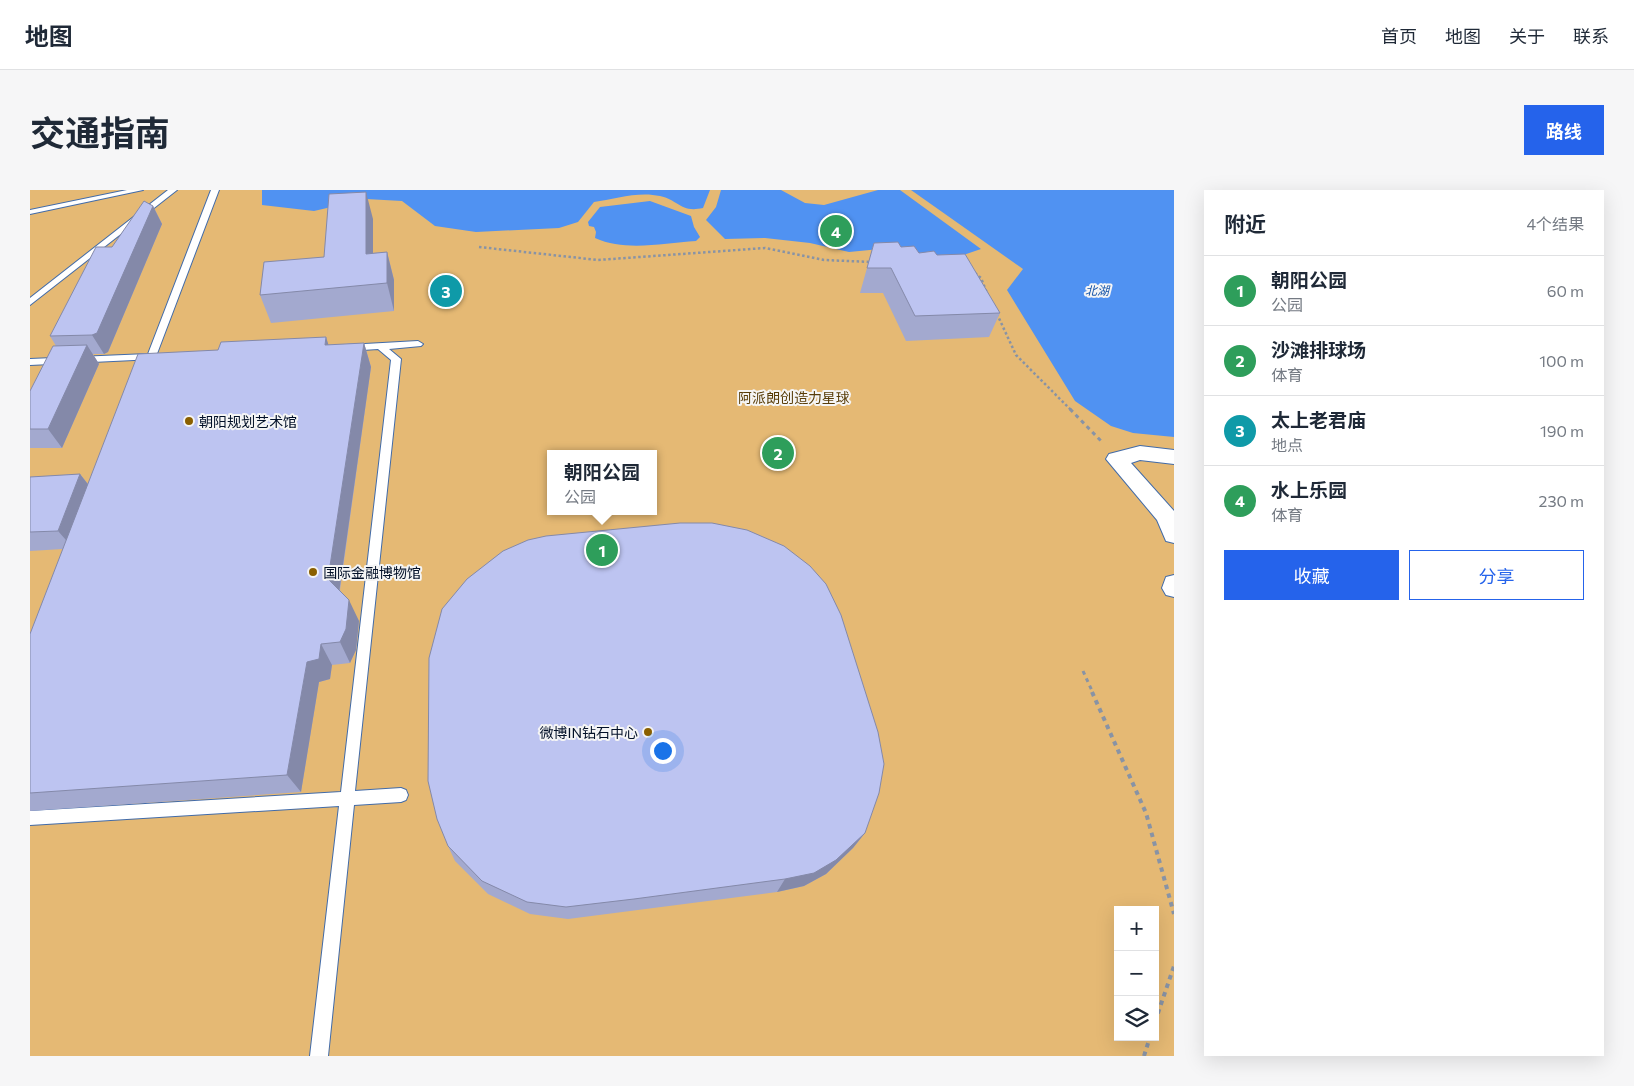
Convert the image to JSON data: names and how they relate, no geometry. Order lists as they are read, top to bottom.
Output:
{
  "water": ["北湖"],
  "parks": ["阿派朗创造力星球"],
  "places": ["朝阳规划艺术馆", "国际金融博物馆", "微博IN钻石中心"],
  "page": {
    "header": "地图",
    "nav": [
      "首页",
      "地图",
      "关于",
      "联系"
    ],
    "title": "交通指南",
    "buttons": [
      "路线",
      ["收藏", "分享"]
    ],
    "heading": ["附近", "4个结果"],
    "pins": [
      "4",
      "3",
      "2",
      "1"
    ],
    "list": [
      {
        "mark": "1",
        "name": "朝阳公园",
        "note": "公园",
        "value": "60 m"
      },
      {
        "mark": "2",
        "name": "沙滩排球场",
        "note": "体育",
        "value": "100 m"
      },
      {
        "mark": "3",
        "name": "太上老君庙",
        "note": "地点",
        "value": "190 m"
      },
      {
        "mark": "4",
        "name": "水上乐园",
        "note": "体育",
        "value": "230 m"
      }
    ],
    "popup": ["朝阳公园", "公园"],
    "map_buttons": ["+", "−"]
  }
}
